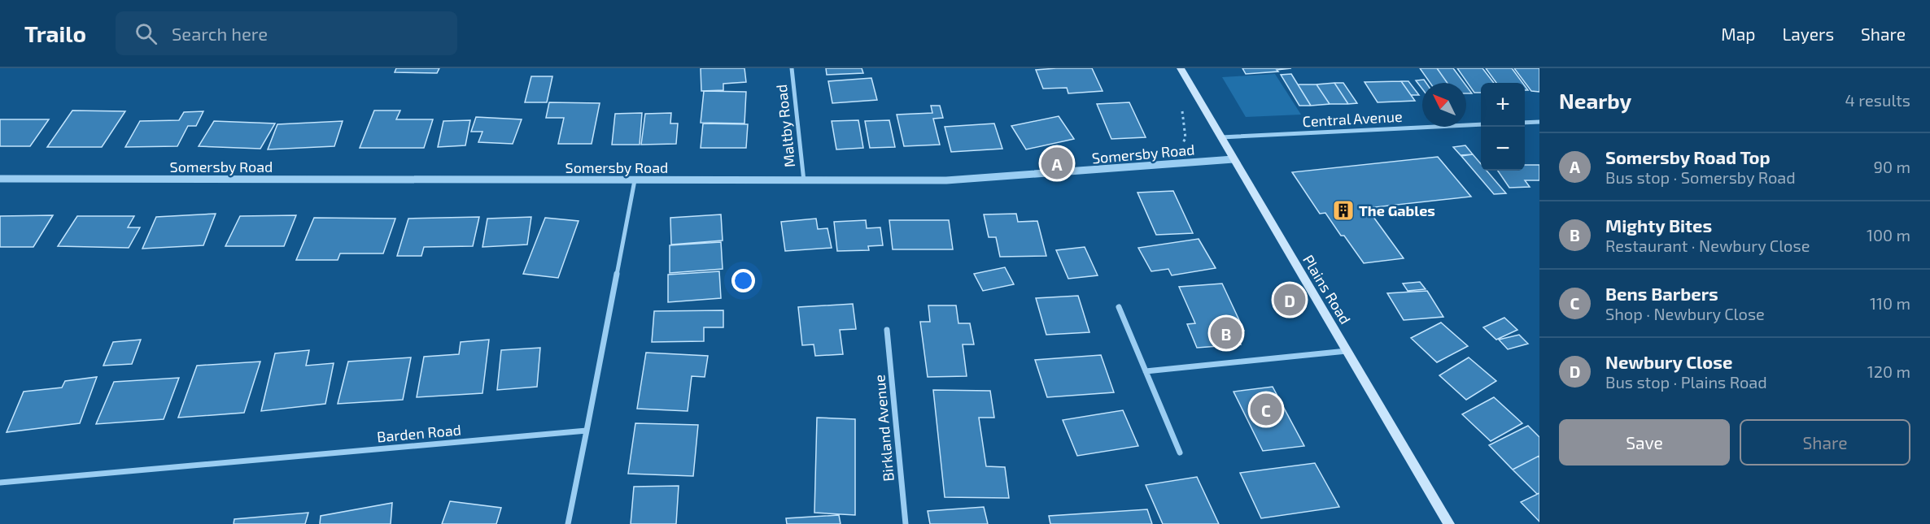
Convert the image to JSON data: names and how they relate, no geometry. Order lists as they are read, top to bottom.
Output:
{
  "streets": {
    "main road": ["Plains Road"],
    "street": [
      "Central Avenue",
      "Maltby Road",
      "Somersby Road",
      "Birkland Avenue",
      "Barden Road"
    ]
  },
  "crossings": [
    ["Central Avenue", "Plains Road"],
    ["Maltby Road", "Somersby Road"],
    ["Somersby Road", "Plains Road"]
  ],
  "places": {
    "building": ["The Gables"]
  },
  "north": "top left",
  "page": {
    "header": "Trailo",
    "search": "Search here",
    "nav": ["Map", "Layers", "Share"],
    "heading": ["Nearby", "4 results"],
    "map_buttons": ["+", "−"],
    "list": [
      {
        "mark": "A",
        "name": "Somersby Road Top",
        "note": "Bus stop · Somersby Road",
        "value": "90 m"
      },
      {
        "mark": "B",
        "name": "Mighty Bites",
        "note": "Restaurant · Newbury Close",
        "value": "100 m"
      },
      {
        "mark": "C",
        "name": "Bens Barbers",
        "note": "Shop · Newbury Close",
        "value": "110 m"
      },
      {
        "mark": "D",
        "name": "Newbury Close",
        "note": "Bus stop · Plains Road",
        "value": "120 m"
      }
    ],
    "pins": [
      "A",
      "D",
      "B",
      "C"
    ],
    "buttons": ["Save", "Share"]
  }
}
